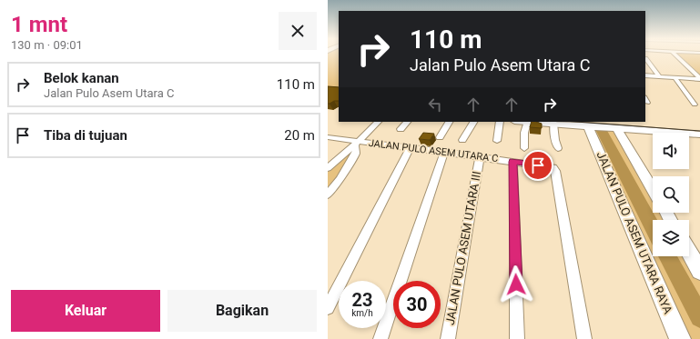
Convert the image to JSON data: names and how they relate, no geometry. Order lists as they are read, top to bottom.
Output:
{
  "streets": {
    "street": ["JALAN PULO ASEM UTARA C", "JALAN PULO ASEM UTARA RAYA", "JALAN PULO ASEM UTARA III"]
  },
  "crossings": [
    ["JALAN PULO ASEM UTARA C", "JALAN PULO ASEM UTARA III"]
  ],
  "page": {
    "heading": ["1 mnt", "130 m · 09:01"],
    "turn": ["110 m", "Jalan Pulo Asem Utara C"],
    "list": [
      {
        "name": "Belok kanan",
        "note": "Jalan Pulo Asem Utara C",
        "value": "110 m"
      },
      {
        "name": "Tiba di tujuan",
        "value": "20 m"
      }
    ],
    "speed": "23 km/h",
    "limit": "30",
    "buttons": ["Keluar", "Bagikan"]
  }
}
